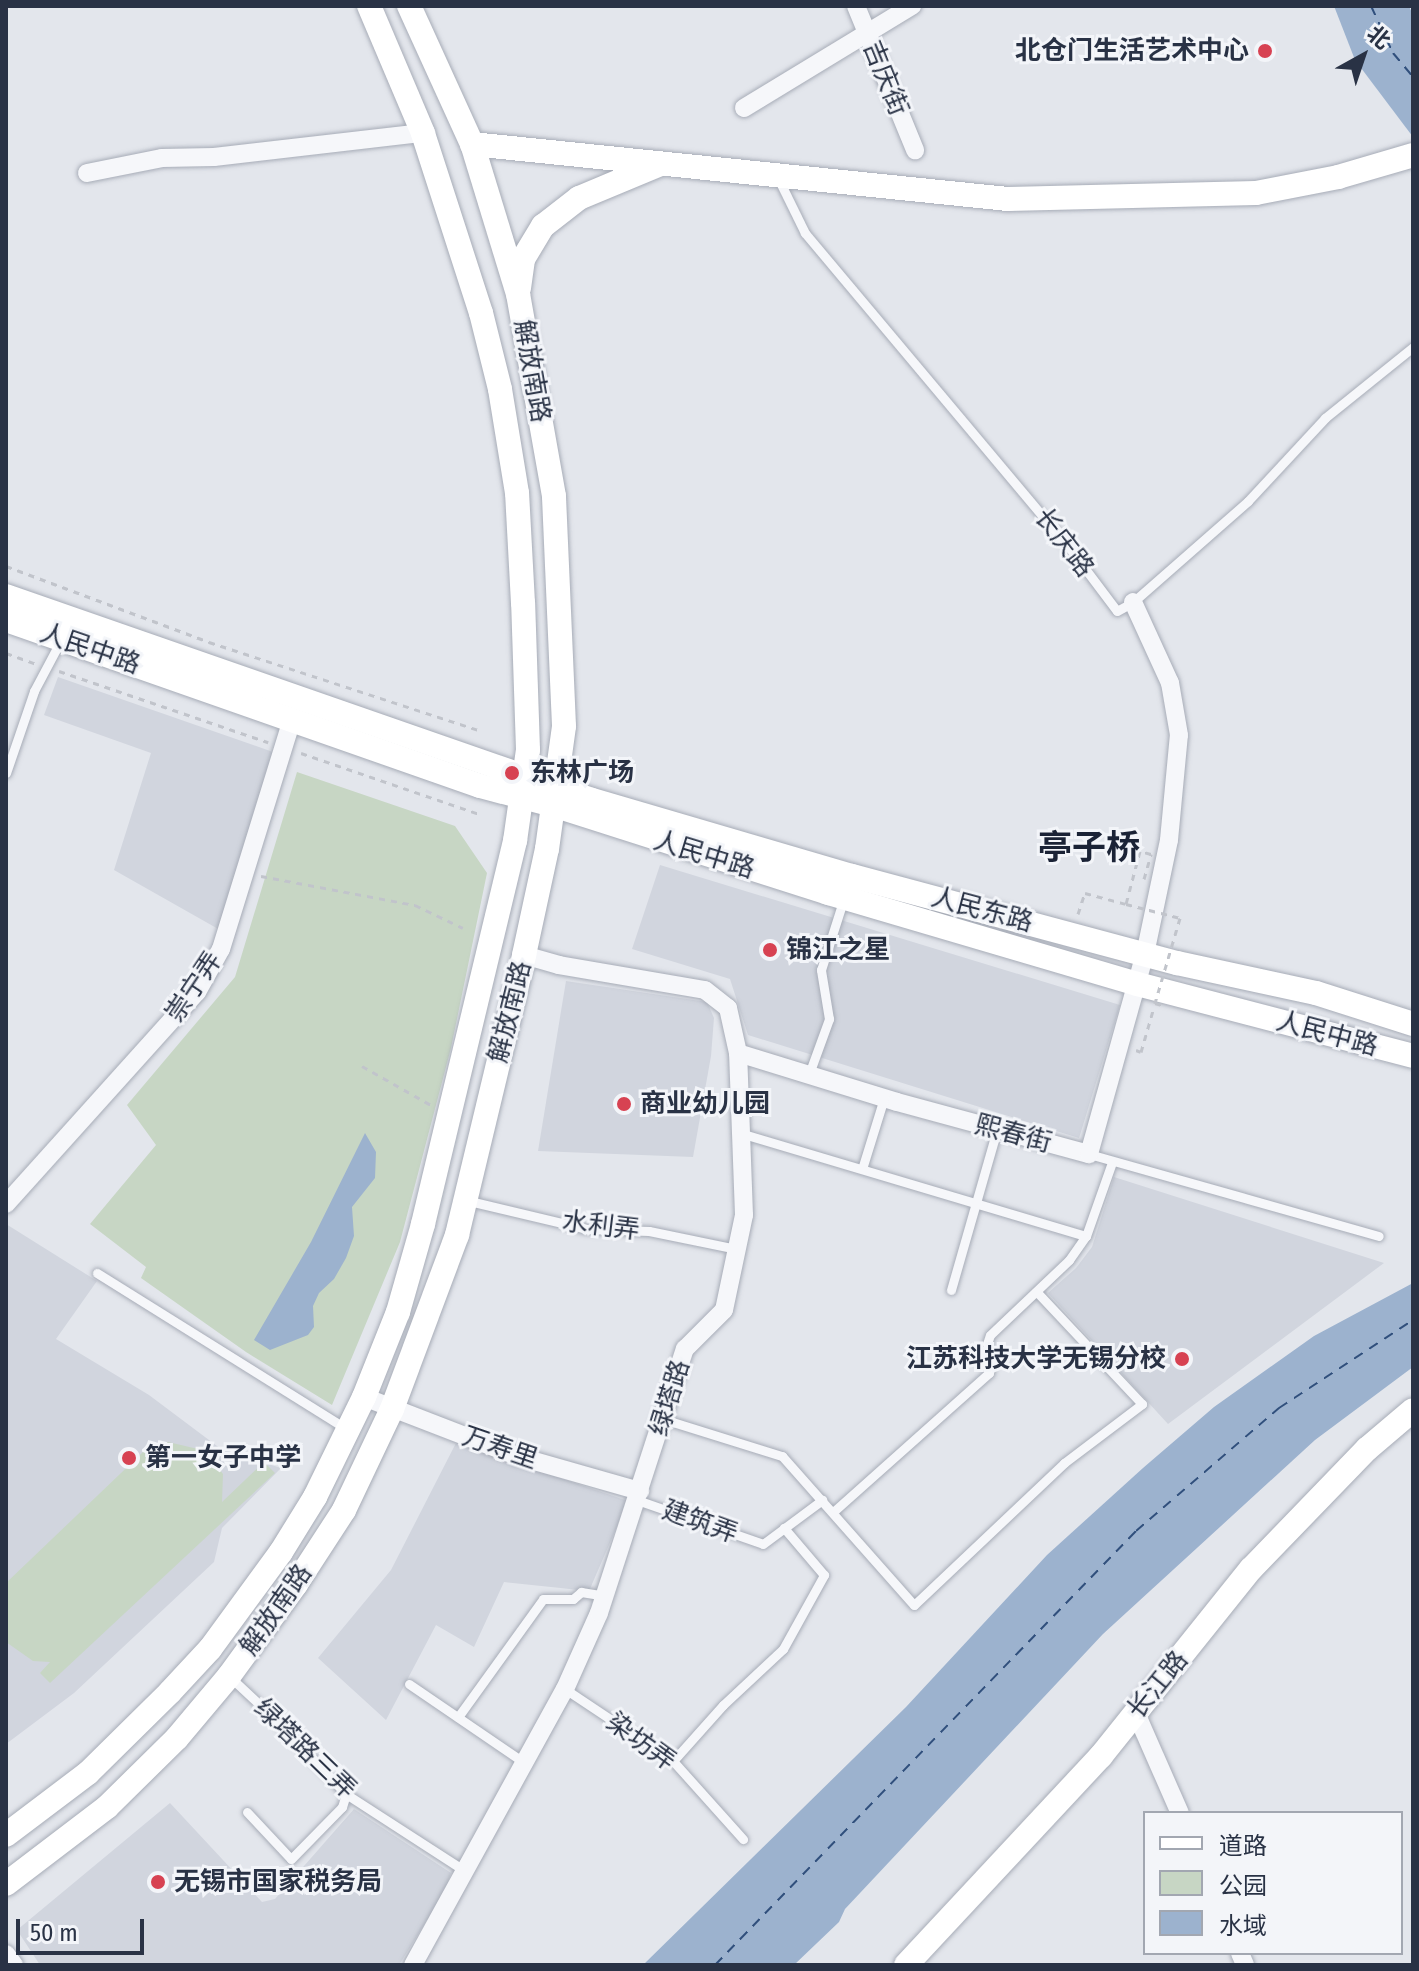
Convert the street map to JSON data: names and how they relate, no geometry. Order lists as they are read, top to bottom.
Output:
{
  "streets": {
    "main road": [
      "解放南路",
      "人民中路",
      "人民东路",
      "长江路"
    ],
    "street": [
      "吉庆街",
      "崇宁弄",
      "熙春街",
      "绿塔路",
      "万寿里"
    ],
    "lane": [
      "长庆路",
      "水利弄",
      "建筑弄",
      "染坊弄",
      "绿塔路三弄"
    ]
  },
  "crossings": [
    ["解放南路", "人民中路"],
    ["解放南路", "人民东路"],
    ["解放南路", "水利弄"],
    ["解放南路", "绿塔路"],
    ["解放南路", "万寿里"],
    ["解放南路", "绿塔路三弄"],
    ["人民中路", "人民东路"],
    ["人民中路", "崇宁弄"],
    ["熙春街", "绿塔路"],
    ["水利弄", "绿塔路"],
    ["绿塔路", "万寿里"],
    ["绿塔路", "建筑弄"],
    ["绿塔路", "染坊弄"],
    ["绿塔路", "绿塔路三弄"],
    ["万寿里", "建筑弄"]
  ],
  "districts": ["亭子桥"],
  "places": [
    "北仓门生活艺术中心",
    "东林广场",
    "锦江之星",
    "商业幼儿园",
    "江苏科技大学无锡分校",
    "第一女子中学",
    "无锡市国家税务局"
  ],
  "legend": ["道路", "公园", "水域"],
  "scale_bar": "50 m",
  "north": "top right"
}
